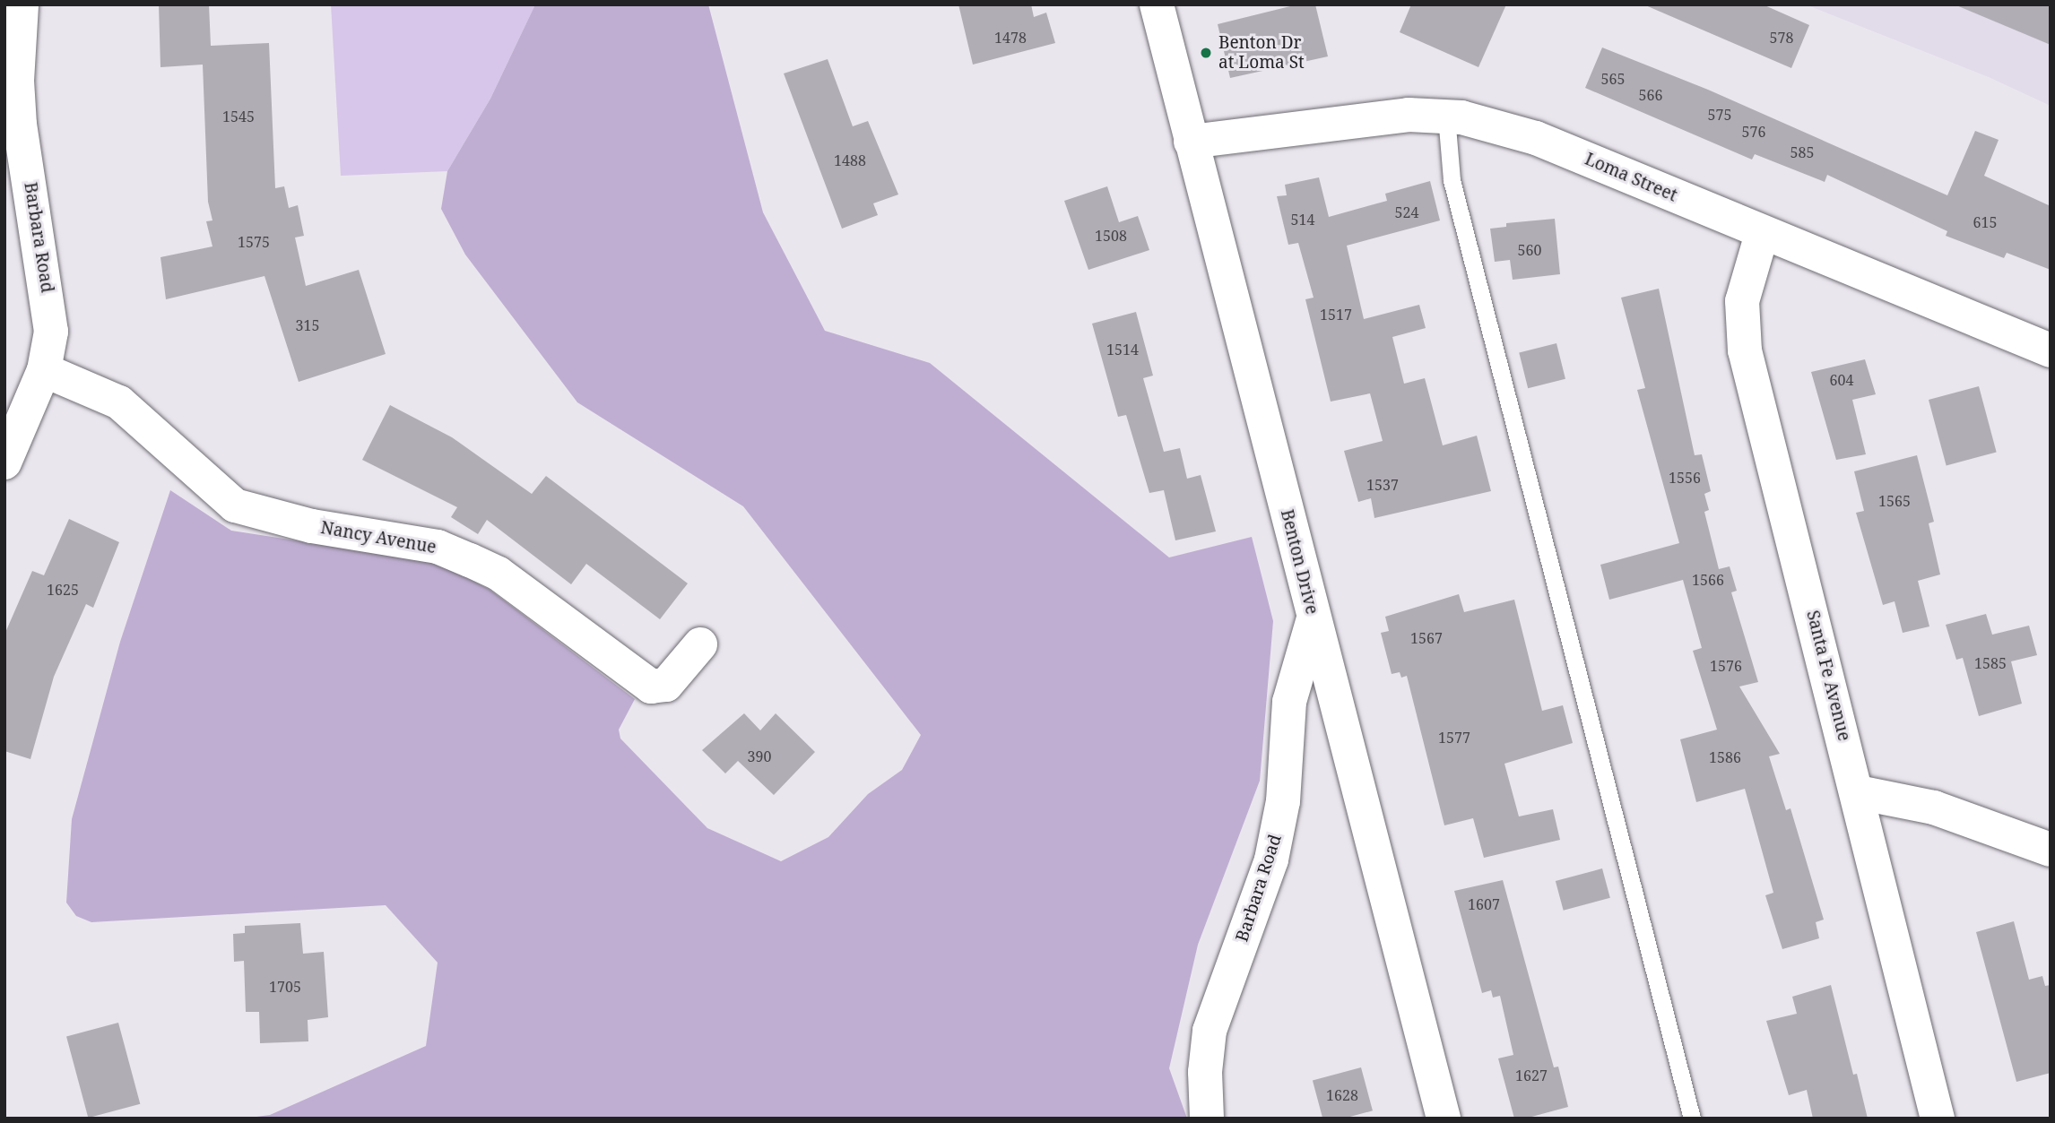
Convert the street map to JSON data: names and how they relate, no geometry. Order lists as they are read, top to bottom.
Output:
{
  "streets": {
    "street": [
      "Loma Street",
      "Barbara Road",
      "Nancy Avenue",
      "Benton Drive",
      "Santa Fe Avenue"
    ]
  },
  "crossings": [
    ["Loma Street", "Benton Drive"],
    ["Loma Street", "Santa Fe Avenue"],
    ["Barbara Road", "Nancy Avenue"],
    ["Barbara Road", "Benton Drive"]
  ],
  "places": ["Benton Dr at Loma St"],
  "house_numbers": [
    "1478",
    "578",
    "565",
    "566",
    "575",
    "1545",
    "576",
    "585",
    "1488",
    "524",
    "514",
    "615",
    "1508",
    "1575",
    "560",
    "1517",
    "315",
    "1514",
    "604",
    "1556",
    "1537",
    "1565",
    "1566",
    "1625",
    "1567",
    "1585",
    "1576",
    "1577",
    "390",
    "1586",
    "1607",
    "1705",
    "1627",
    "1628"
  ]
}
